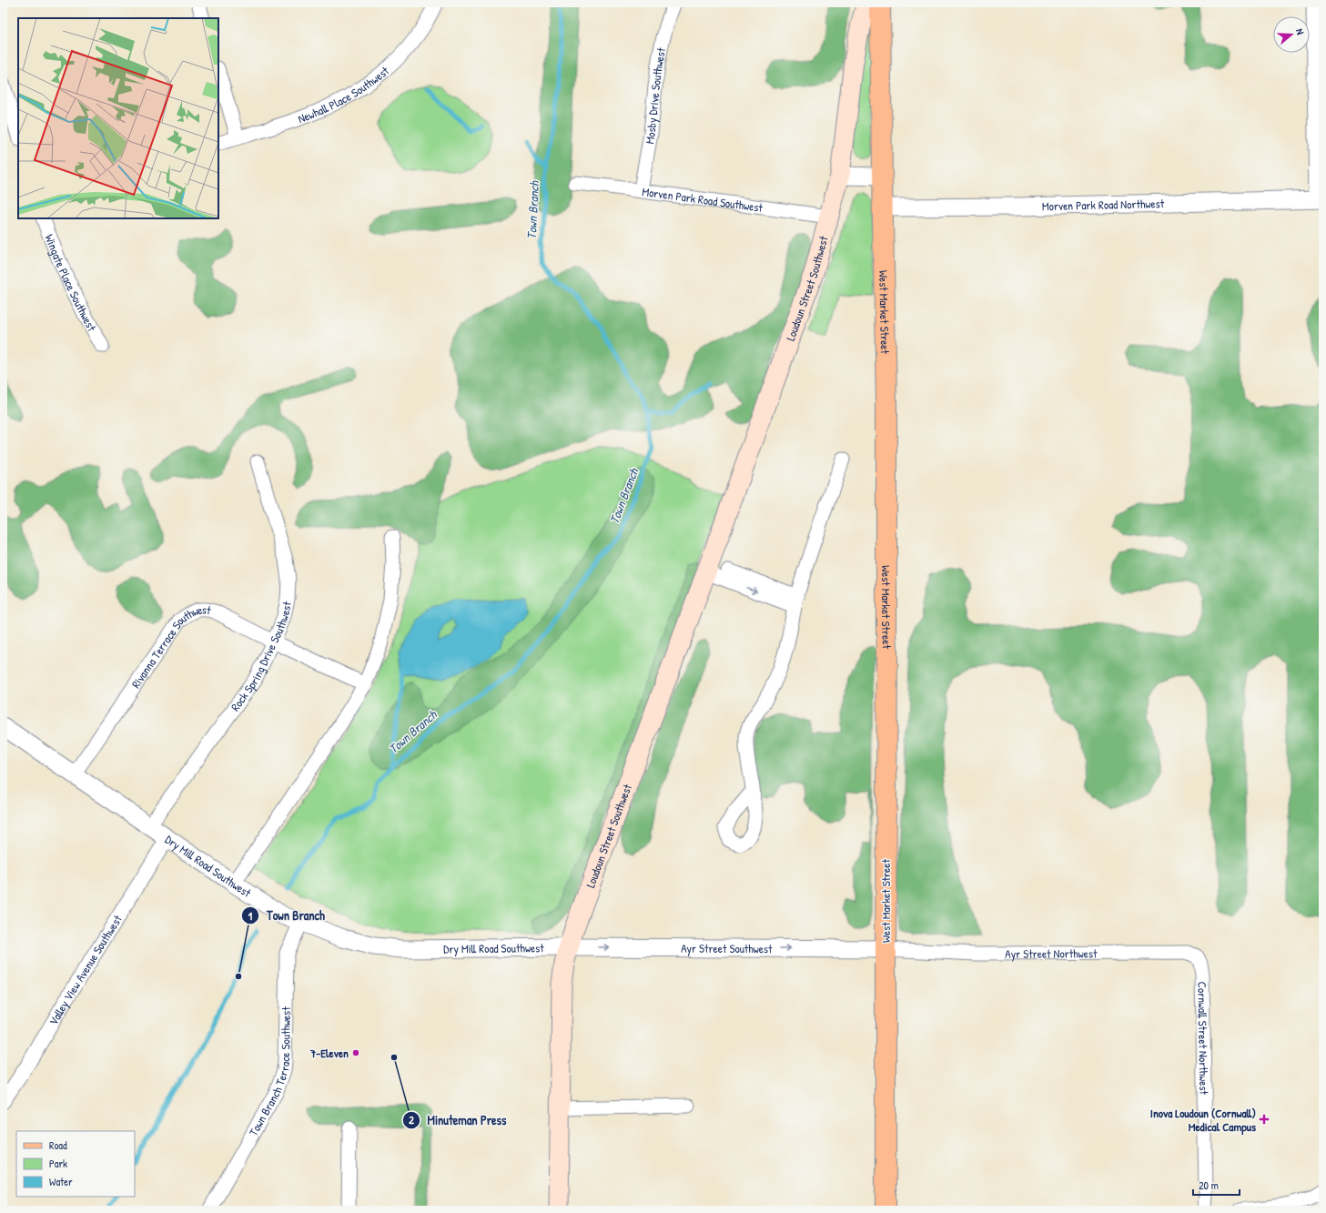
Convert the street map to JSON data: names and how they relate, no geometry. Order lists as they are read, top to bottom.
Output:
{
  "streets": {
    "main road": ["Loudoun Street Southwest", "West Market Street"],
    "street": [
      "Newhall Place Southwest",
      "Mosby Drive Southwest",
      "Morven Park Road Southwest",
      "Morven Park Road Northwest",
      "Wingate Place Southwest",
      "Rivanna Terrace Southwest",
      "Rock Spring Drive Southwest",
      "Dry Mill Road Southwest",
      "Ayr Street Southwest",
      "Ayr Street Northwest",
      "Valley View Avenue Southwest",
      "Cornwall Street Northwest",
      "Town Branch Terrace Southwest"
    ]
  },
  "crossings": [
    ["Mosby Drive Southwest", "Morven Park Road Southwest"],
    ["Morven Park Road Southwest", "Loudoun Street Southwest"],
    ["Morven Park Road Northwest", "West Market Street"],
    ["Loudoun Street Southwest", "Dry Mill Road Southwest"],
    ["Loudoun Street Southwest", "Ayr Street Southwest"],
    ["West Market Street", "Ayr Street Southwest"],
    ["West Market Street", "Ayr Street Northwest"],
    ["Rivanna Terrace Southwest", "Rock Spring Drive Southwest"],
    ["Rivanna Terrace Southwest", "Dry Mill Road Southwest"],
    ["Rock Spring Drive Southwest", "Dry Mill Road Southwest"],
    ["Dry Mill Road Southwest", "Ayr Street Southwest"],
    ["Dry Mill Road Southwest", "Valley View Avenue Southwest"],
    ["Dry Mill Road Southwest", "Town Branch Terrace Southwest"],
    ["Ayr Street Southwest", "Ayr Street Northwest"],
    ["Ayr Street Northwest", "Cornwall Street Northwest"]
  ],
  "one_way": ["Ayr Street Southwest"],
  "water": ["Town Branch"],
  "places": {
    "other": ["Town Branch", "7-Eleven", "Minuteman Press"],
    "health": ["Inova Loudoun (Cornwall) Medical Campus"]
  },
  "legend": ["Road", "Park", "Water"],
  "scale_bar": "20 m",
  "north": "right"
}
